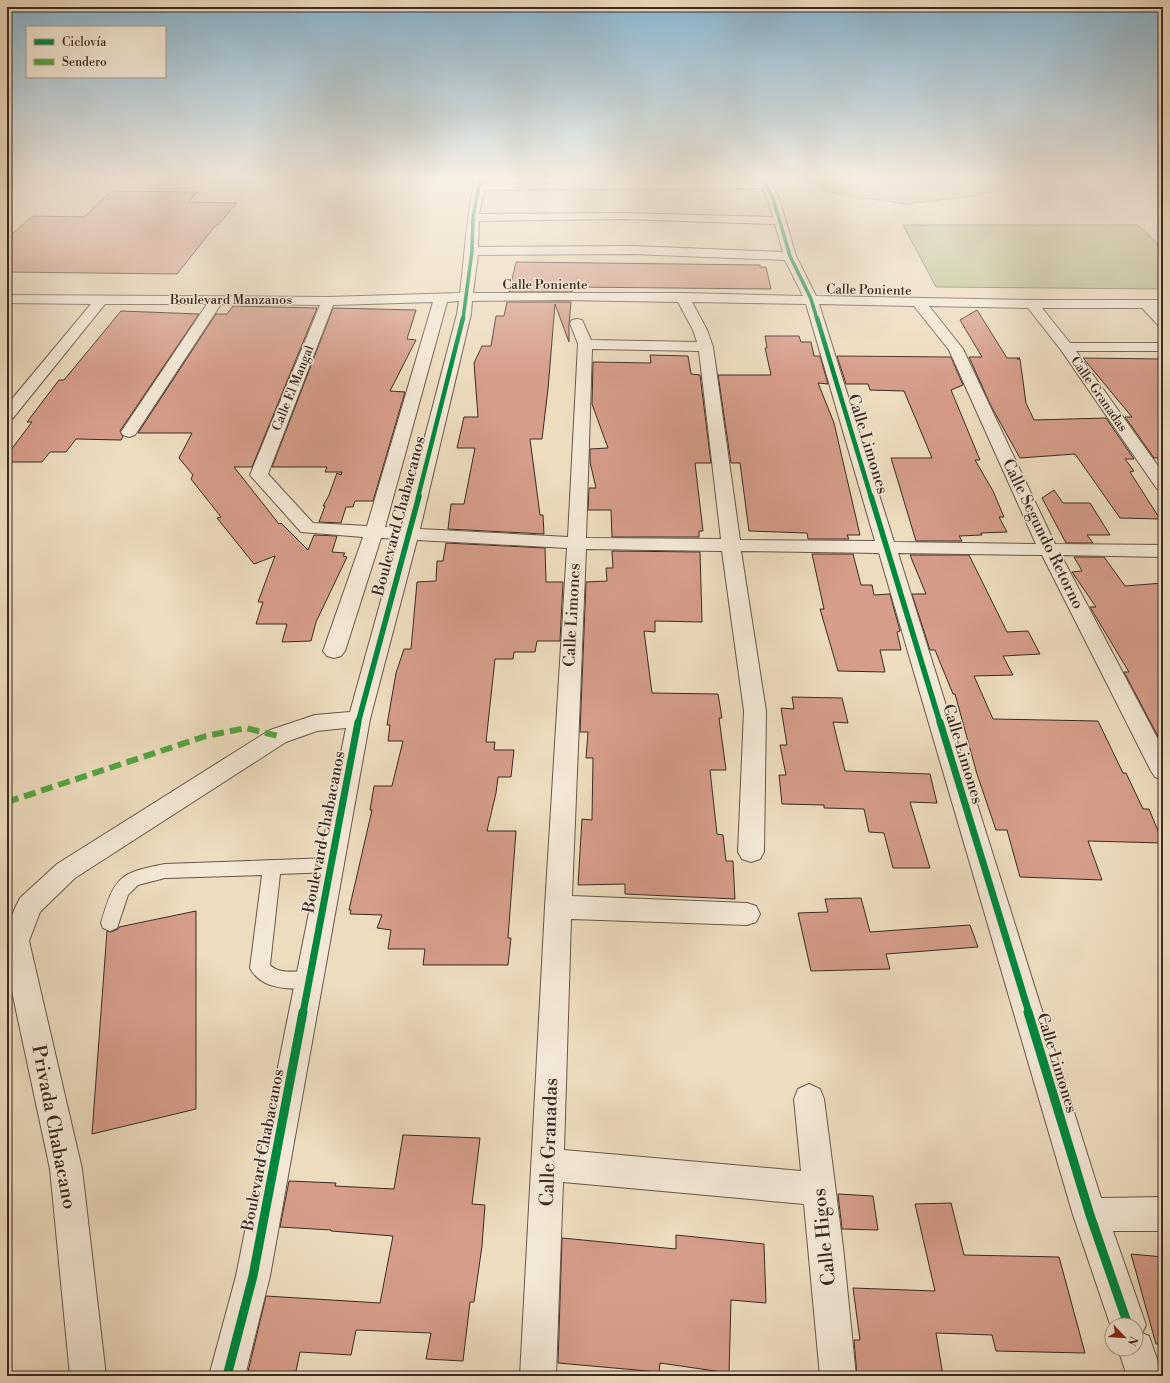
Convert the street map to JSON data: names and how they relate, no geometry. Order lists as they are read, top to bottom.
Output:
{
  "streets": {
    "street": [
      "Calle Poniente",
      "Boulevard Manzanos",
      "Calle El Mangal",
      "Calle Granadas",
      "Calle Limones",
      "Boulevard Chabacanos",
      "Calle Segundo Retorno",
      "Privada Chabacano",
      "Calle Higos"
    ]
  },
  "crossings": [
    ["Calle Poniente", "Boulevard Manzanos"],
    ["Calle Poniente", "Calle Granadas"],
    ["Calle Poniente", "Calle Limones"],
    ["Calle Poniente", "Boulevard Chabacanos"],
    ["Calle Poniente", "Calle Segundo Retorno"],
    ["Boulevard Manzanos", "Calle El Mangal"],
    ["Boulevard Manzanos", "Boulevard Chabacanos"],
    ["Calle El Mangal", "Boulevard Chabacanos"],
    ["Calle Granadas", "Calle Limones"],
    ["Boulevard Chabacanos", "Privada Chabacano"]
  ],
  "legend": ["Ciclovía", "Sendero"],
  "north": "bottom right"
}
